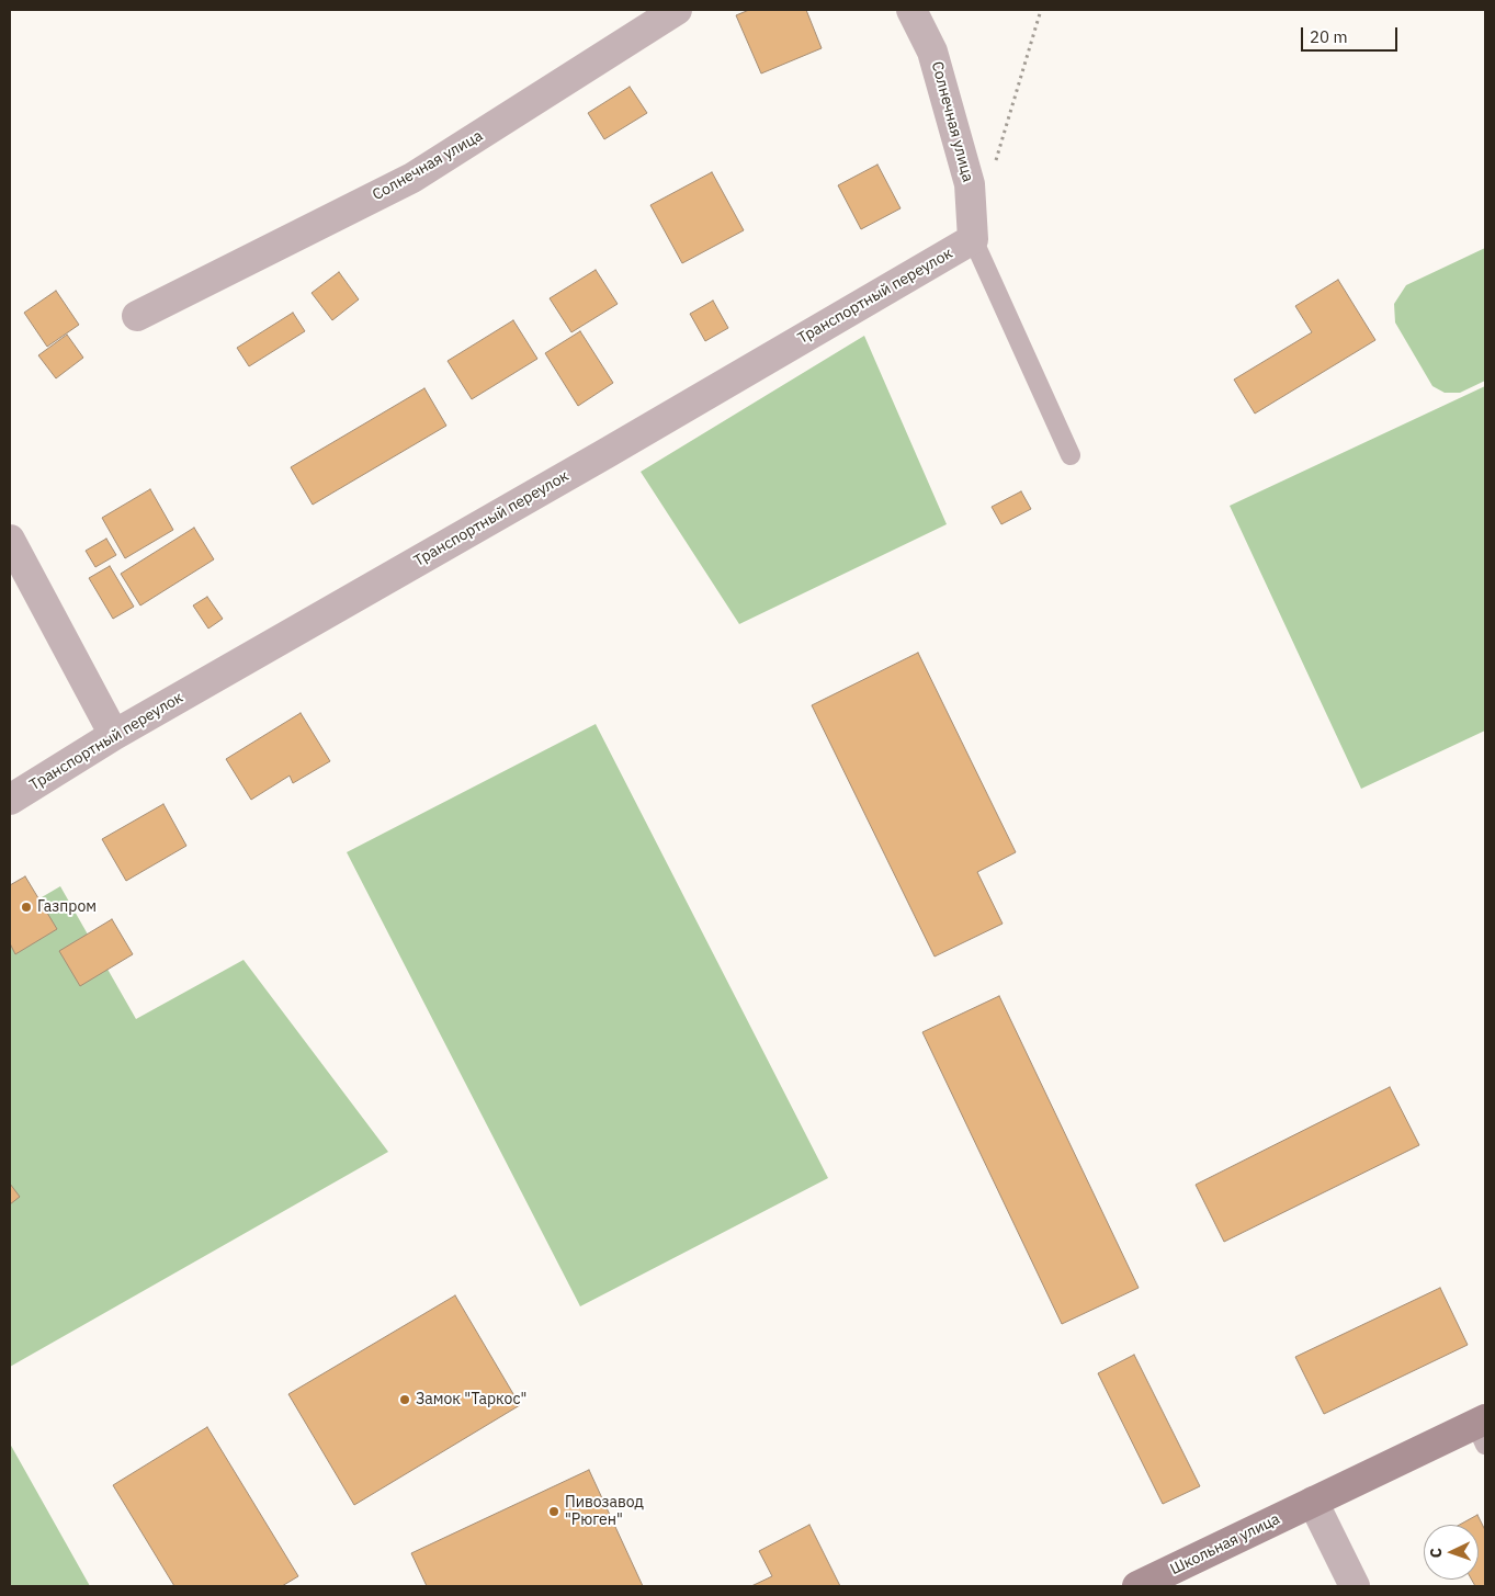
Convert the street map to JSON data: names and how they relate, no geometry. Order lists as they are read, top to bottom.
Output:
{
  "streets": {
    "street": ["Солнечная улица", "Транспортный переулок", "Школьная улица"]
  },
  "crossings": [
    ["Солнечная улица", "Транспортный переулок"]
  ],
  "places": ["Газпром", "Замок \"Таркос\"", "Пивозавод \"Рюген\""],
  "scale_bar": "20 m",
  "north": "left"
}
